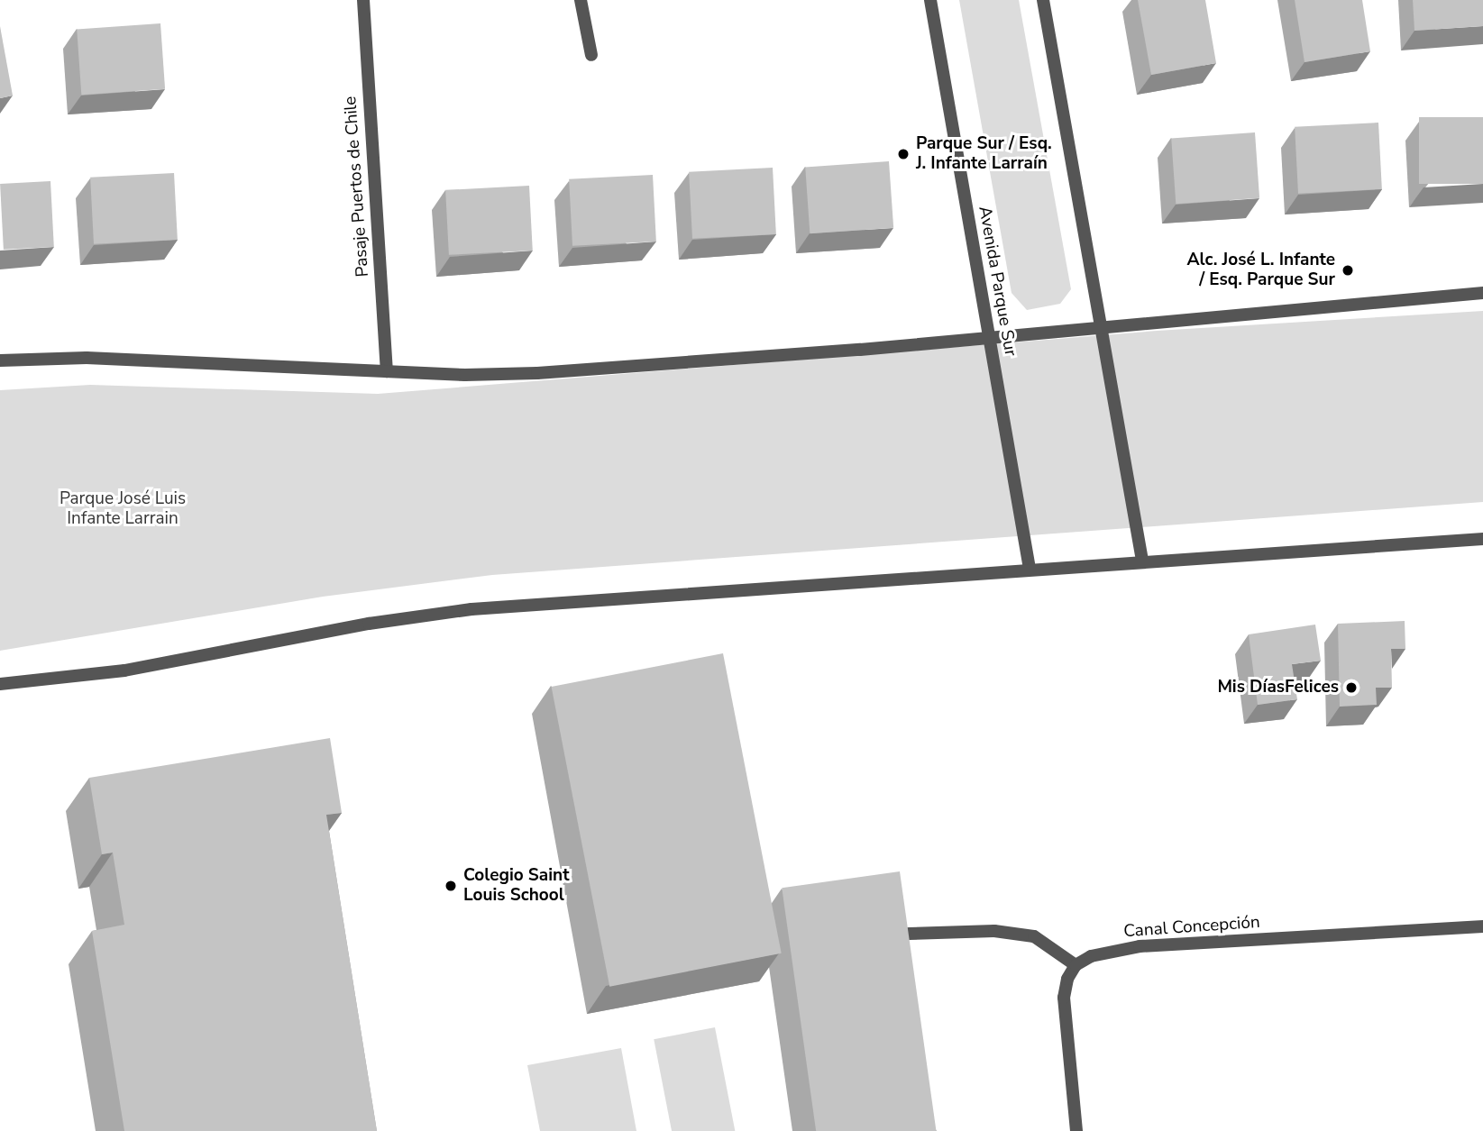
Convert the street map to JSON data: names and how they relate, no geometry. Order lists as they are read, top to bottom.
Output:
{
  "streets": {
    "street": ["Pasaje Puertos de Chile", "Avenida Parque Sur", "Canal Concepción"]
  },
  "parks": ["Parque José Luis Infante Larrain"],
  "places": [
    "Parque Sur / Esq. J. Infante Larraín",
    "Alc. José L. Infante / Esq. Parque Sur",
    "Mis DíasFelices",
    "Colegio Saint Louis School"
  ]
}
